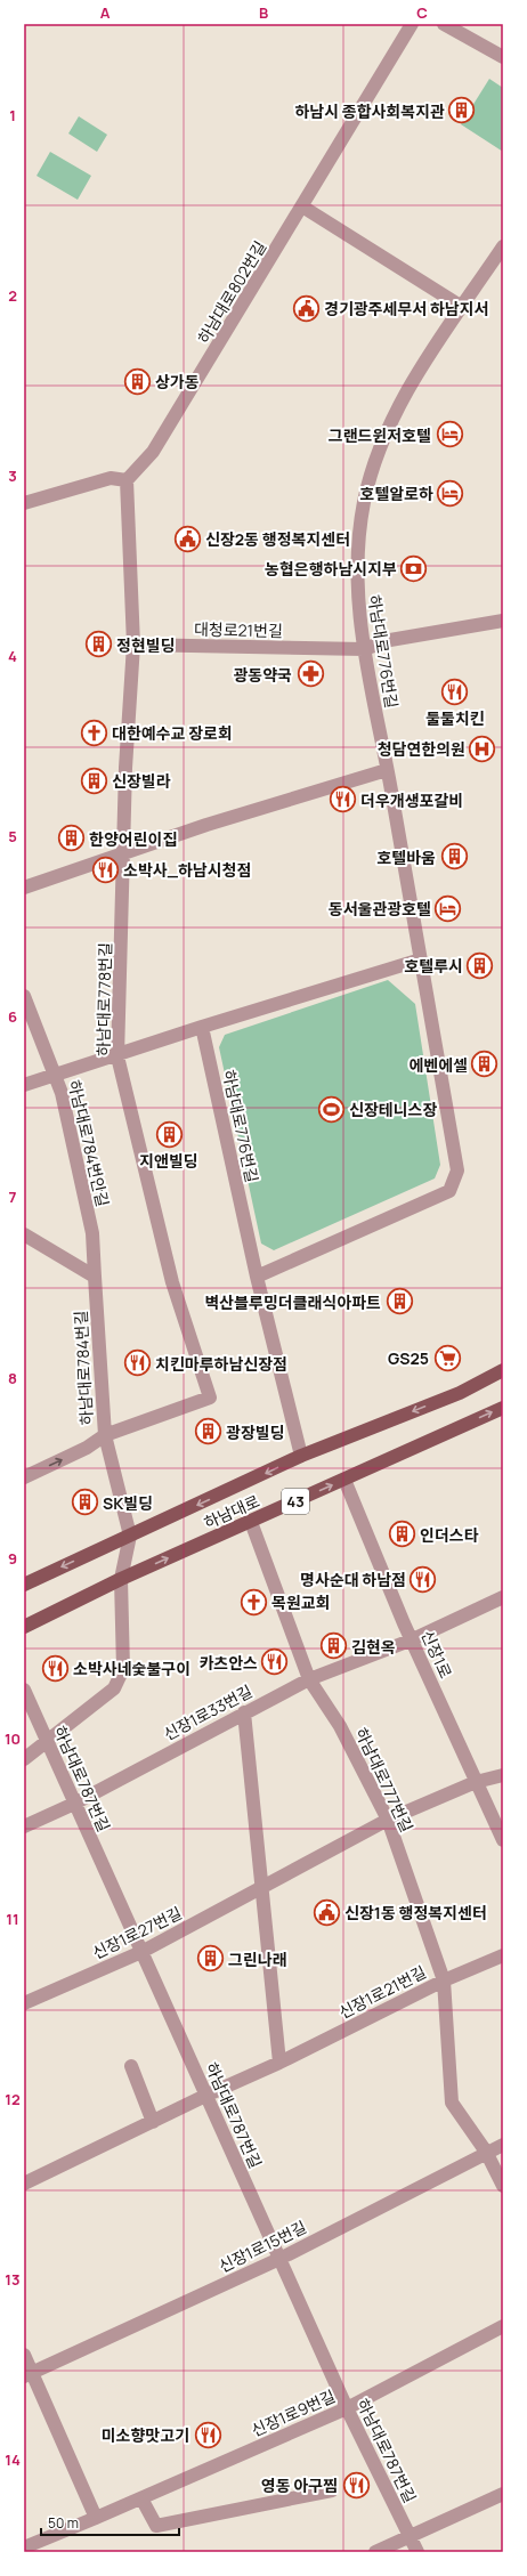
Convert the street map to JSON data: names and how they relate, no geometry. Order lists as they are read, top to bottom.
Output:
{
  "streets": {
    "main road": ["43", "하남대로"],
    "street": [
      "하남대로802번길",
      "대청로21번길",
      "하남대로776번길",
      "하남대로778번길",
      "하남대로784번안길",
      "하남대로784번길",
      "신장1로",
      "신장1로33번길",
      "하남대로787번길",
      "하남대로777번길",
      "신장1로27번길",
      "신장1로21번길",
      "신장1로15번길",
      "신장1로9번길"
    ]
  },
  "crossings": [
    ["대청로21번길", "하남대로776번길"],
    ["대청로21번길", "하남대로778번길"],
    ["하남대로776번길", "하남대로"],
    ["하남대로778번길", "하남대로784번길"],
    ["하남대로784번안길", "하남대로784번길"],
    ["하남대로784번길", "하남대로"],
    ["하남대로", "신장1로"],
    ["하남대로", "하남대로777번길"],
    ["신장1로", "신장1로33번길"],
    ["신장1로", "신장1로27번길"],
    ["신장1로33번길", "하남대로787번길"],
    ["신장1로33번길", "하남대로777번길"],
    ["하남대로787번길", "신장1로27번길"],
    ["하남대로787번길", "신장1로21번길"],
    ["하남대로787번길", "신장1로15번길"],
    ["하남대로787번길", "신장1로9번길"],
    ["하남대로777번길", "신장1로27번길"],
    ["하남대로777번길", "신장1로21번길"],
    ["하남대로777번길", "신장1로15번길"]
  ],
  "places": {
    "building": [
      "하남시 종합사회복지관",
      "상가동",
      "정현빌딩",
      "신장빌라",
      "한양어린이집",
      "호텔바움",
      "호텔루시",
      "에벤에셀",
      "지앤빌딩",
      "벽산블루밍더클래식아파트",
      "광장빌딩",
      "SK빌딩",
      "인더스타",
      "김현옥",
      "그린나래"
    ],
    "public building": ["경기광주세무서 하남지서", "신장2동 행정복지센터", "신장1동 행정복지센터"],
    "hotel": ["그랜드윈저호텔", "호텔알로하", "동서울관광호텔"],
    "bank": ["농협은행하남시지부"],
    "pharmacy": ["광동약국"],
    "restaurant": [
      "둘둘치킨",
      "더우개생포갈비",
      "소박사_하남시청점",
      "치킨마루하남신장점",
      "명사순대 하남점",
      "카츠안스",
      "소박사네숯불구이",
      "미소향맛고기",
      "영동 아구찜"
    ],
    "church": ["대한예수교 장로회", "목원교회"],
    "hospital": ["청담연한의원"],
    "sports": ["신장테니스장"],
    "supermarket": ["GS25"]
  },
  "scale_bar": "50 m",
  "grid": {
    "columns": ["A", "B", "C"],
    "rows": [
      "1",
      "2",
      "3",
      "4",
      "5",
      "6",
      "7",
      "8",
      "9",
      "10",
      "11",
      "12",
      "13",
      "14"
    ]
  }
}
